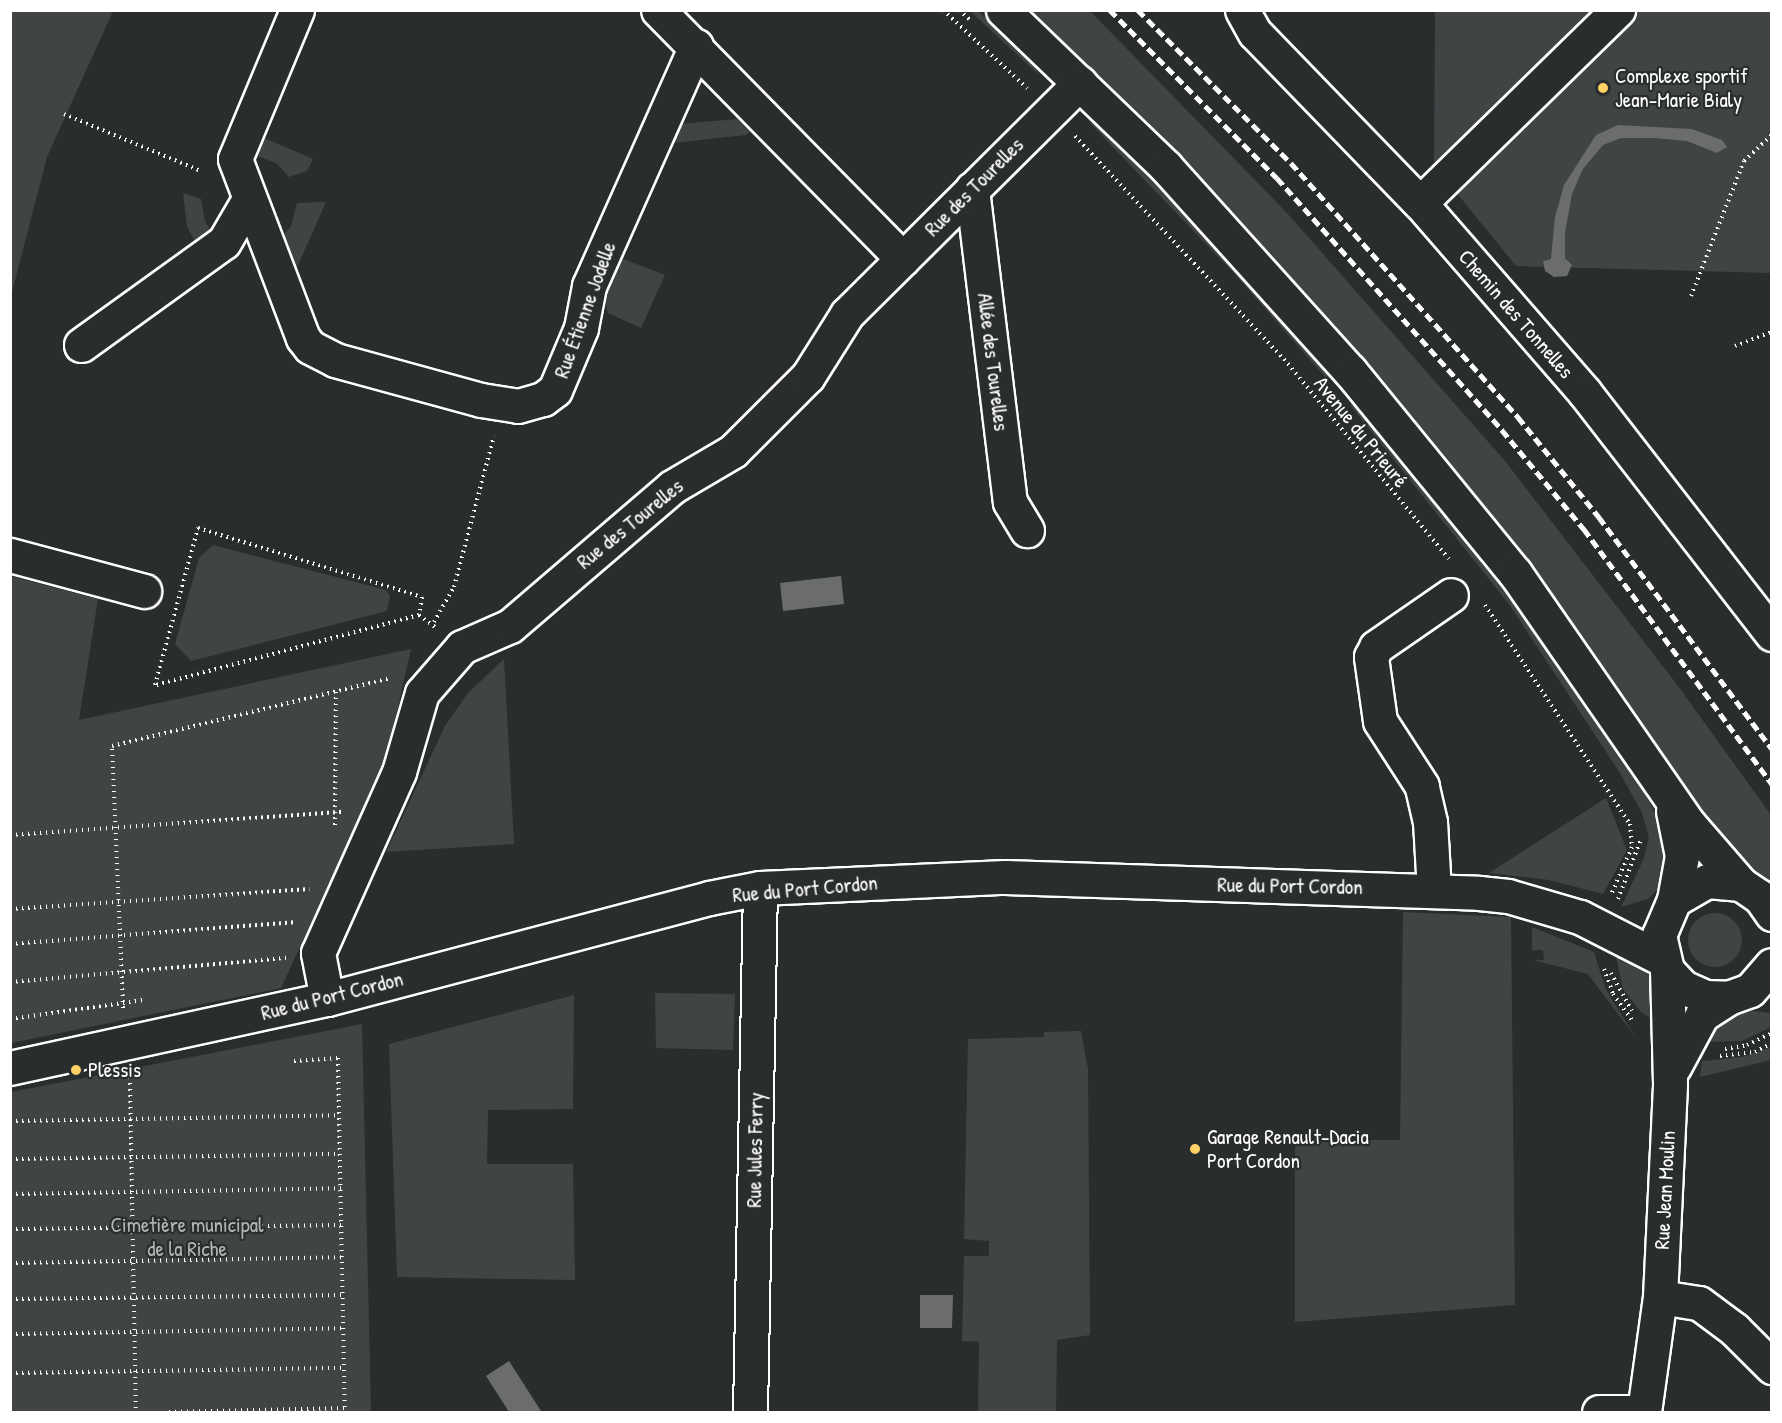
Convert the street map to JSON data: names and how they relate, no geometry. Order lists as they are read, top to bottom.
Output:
{
  "streets": {
    "street": [
      "Rue des Tourelles",
      "Rue Étienne Jodelle",
      "Chemin des Tonnelles",
      "Allée des Tourelles",
      "Avenue du Prieuré",
      "Rue du Port Cordon",
      "Rue Jules Ferry",
      "Rue Jean Moulin"
    ]
  },
  "crossings": [
    ["Rue des Tourelles", "Allée des Tourelles"],
    ["Rue des Tourelles", "Avenue du Prieuré"],
    ["Rue des Tourelles", "Rue du Port Cordon"],
    ["Avenue du Prieuré", "Rue du Port Cordon"],
    ["Avenue du Prieuré", "Rue Jean Moulin"],
    ["Rue du Port Cordon", "Rue Jules Ferry"],
    ["Rue du Port Cordon", "Rue Jean Moulin"]
  ],
  "parks": ["Cimetière municipal de la Riche"],
  "places": ["Complexe sportif Jean-Marie Bialy", "Plessis", "Garage Renault-Dacia Port Cordon"]
}
